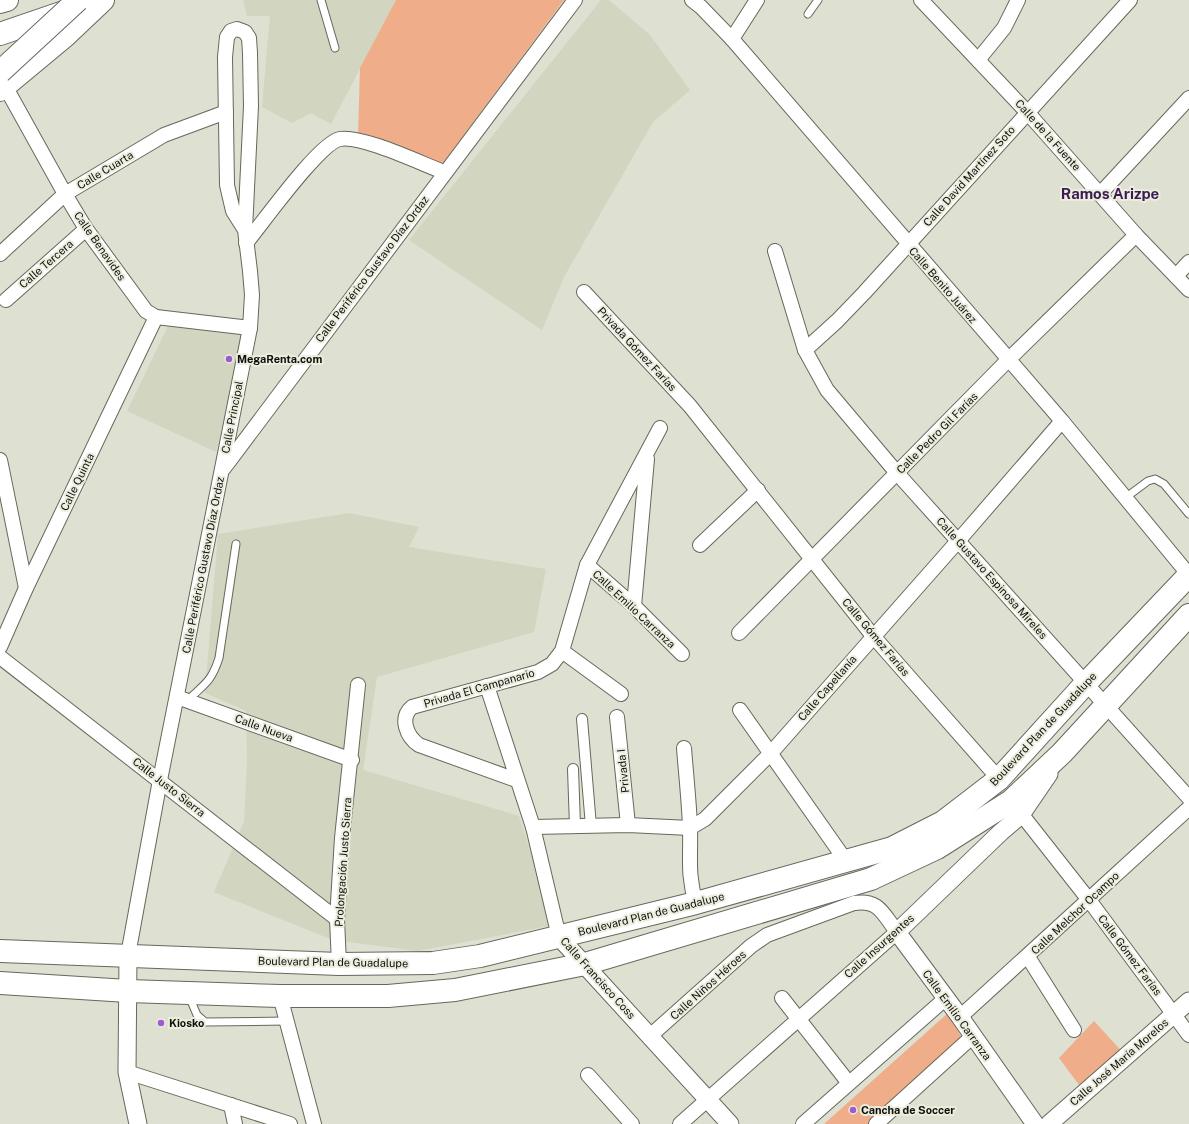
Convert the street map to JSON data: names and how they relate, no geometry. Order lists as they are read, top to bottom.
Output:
{
  "streets": {
    "main road": ["Boulevard Plan de Guadalupe"],
    "street": [
      "Calle de la Fuente",
      "Calle Cuarta",
      "Calle David Martínez Soto",
      "Calle Benavides",
      "Calle Tercera",
      "Calle Periférico Gustavo Díaz Ordaz",
      "Calle Benito Juárez",
      "Privada Gómez Farías",
      "Calle Principal",
      "Calle Pedro Gil Farías",
      "Calle Quinta",
      "Calle Gustavo Espinosa Mireles",
      "Calle Emilio Carranza",
      "Calle Gómez Farías",
      "Privada El Campanario",
      "Calle Capellanía",
      "Calle Nueva",
      "Privada I",
      "Calle Justo Sierra",
      "Prolongación Justo Sierra",
      "Calle Melchor Ocampo",
      "Calle Insurgentes",
      "Calle Francisco Coss",
      "Calle Niños Héroes",
      "Calle José María Morelos"
    ]
  },
  "crossings": [
    ["Calle de la Fuente", "Calle David Martínez Soto"],
    ["Calle de la Fuente", "Calle Pedro Gil Farías"],
    ["Calle Cuarta", "Calle Benavides"],
    ["Calle Cuarta", "Calle Principal"],
    ["Calle David Martínez Soto", "Calle Benito Juárez"],
    ["Calle David Martínez Soto", "Calle Gustavo Espinosa Mireles"],
    ["Calle Benavides", "Calle Tercera"],
    ["Calle Benavides", "Calle Quinta"],
    ["Calle Periférico Gustavo Díaz Ordaz", "Calle Principal"],
    ["Calle Periférico Gustavo Díaz Ordaz", "Calle Nueva"],
    ["Calle Periférico Gustavo Díaz Ordaz", "Boulevard Plan de Guadalupe"],
    ["Calle Periférico Gustavo Díaz Ordaz", "Calle Justo Sierra"],
    ["Calle Benito Juárez", "Calle Pedro Gil Farías"],
    ["Calle Benito Juárez", "Calle Capellanía"],
    ["Calle Benito Juárez", "Boulevard Plan de Guadalupe"],
    ["Privada Gómez Farías", "Calle Gómez Farías"],
    ["Calle Pedro Gil Farías", "Calle Gustavo Espinosa Mireles"],
    ["Calle Pedro Gil Farías", "Calle Gómez Farías"],
    ["Calle Gustavo Espinosa Mireles", "Calle Capellanía"],
    ["Calle Gustavo Espinosa Mireles", "Boulevard Plan de Guadalupe"],
    ["Calle Emilio Carranza", "Privada El Campanario"],
    ["Calle Emilio Carranza", "Calle Melchor Ocampo"],
    ["Calle Emilio Carranza", "Calle Insurgentes"],
    ["Calle Emilio Carranza", "Calle Niños Héroes"],
    ["Calle Gómez Farías", "Calle Capellanía"],
    ["Calle Gómez Farías", "Boulevard Plan de Guadalupe"],
    ["Calle Gómez Farías", "Calle Melchor Ocampo"],
    ["Calle Gómez Farías", "Calle Insurgentes"],
    ["Calle Gómez Farías", "Calle José María Morelos"],
    ["Privada El Campanario", "Calle Francisco Coss"],
    ["Calle Nueva", "Prolongación Justo Sierra"],
    ["Boulevard Plan de Guadalupe", "Prolongación Justo Sierra"],
    ["Boulevard Plan de Guadalupe", "Calle Francisco Coss"],
    ["Calle Justo Sierra", "Prolongación Justo Sierra"],
    ["Calle Insurgentes", "Calle Francisco Coss"],
    ["Calle Francisco Coss", "Calle Niños Héroes"]
  ],
  "districts": ["Ramos Arizpe"],
  "places": ["MegaRenta.com", "Kiosko", "Cancha de Soccer"]
}
